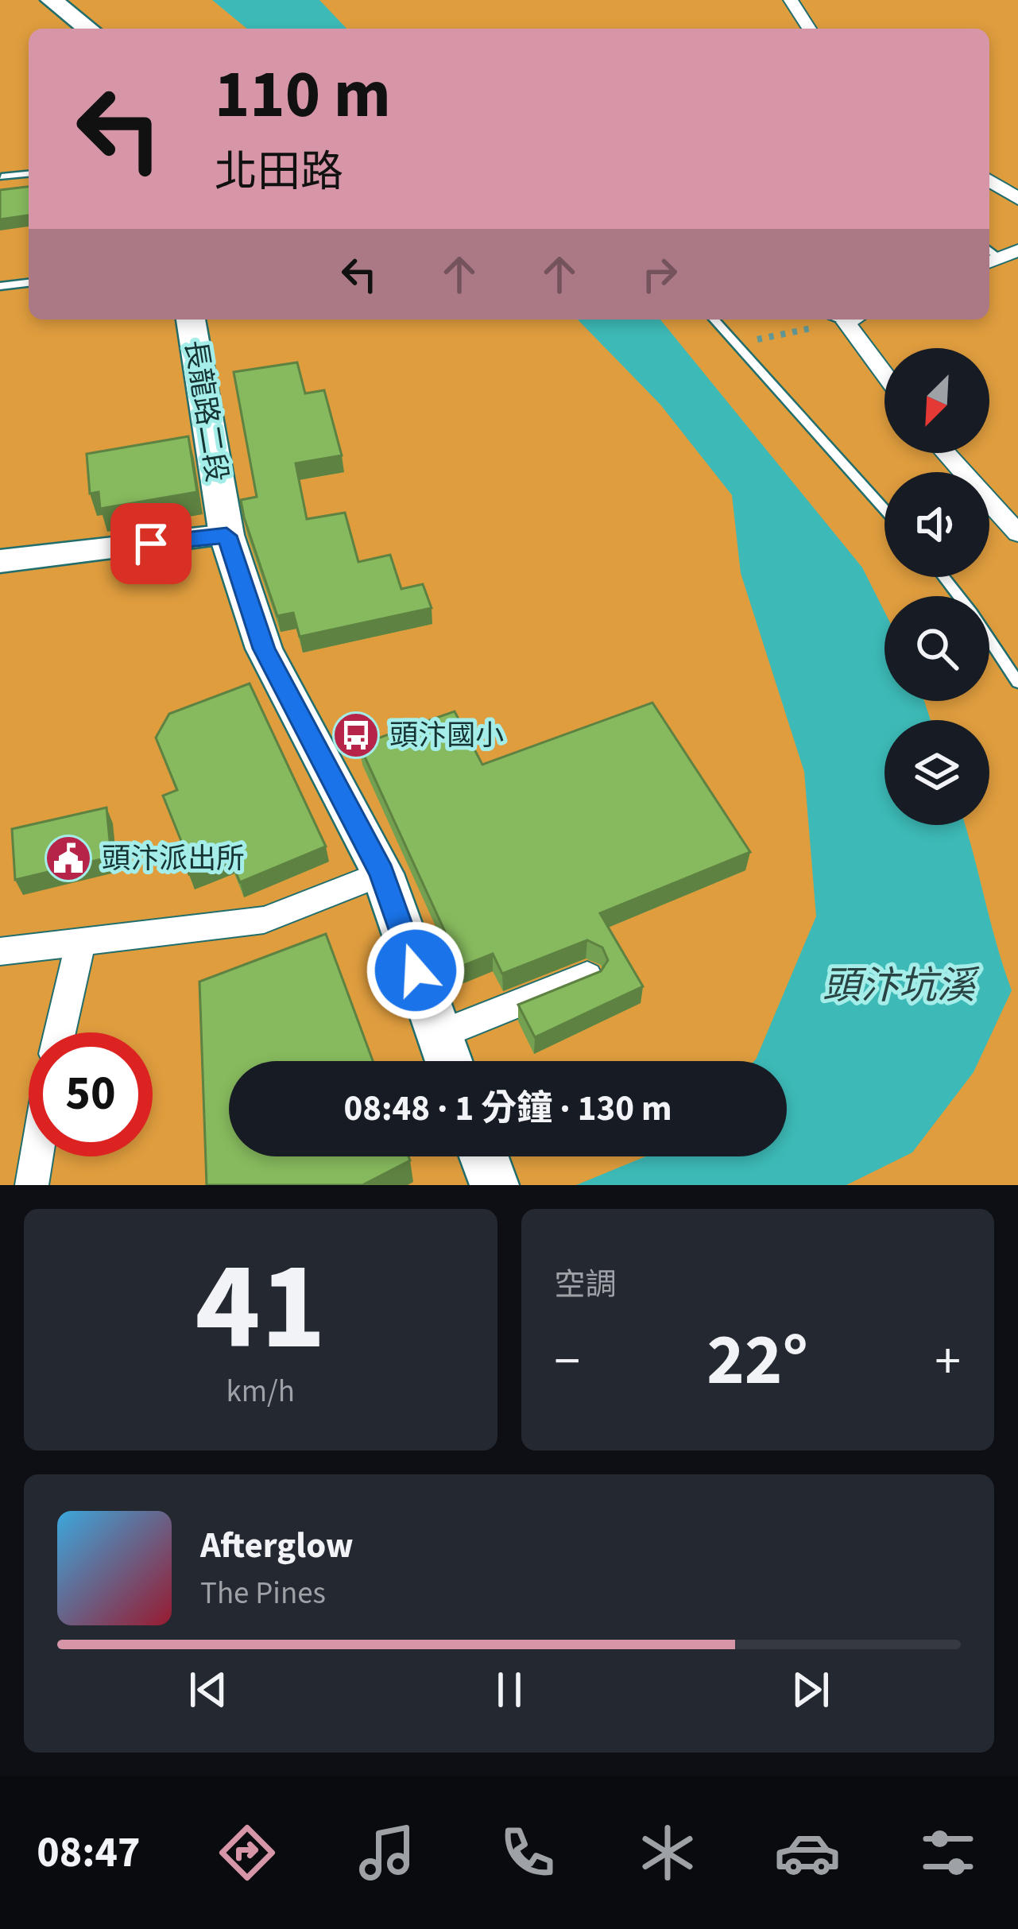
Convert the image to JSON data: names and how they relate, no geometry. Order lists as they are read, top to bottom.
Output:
{
  "streets": {
    "main road": ["長龍路二段"]
  },
  "water": ["頭汴坑溪"],
  "places": {
    "bus stop": ["頭汴國小"],
    "public building": ["頭汴派出所"]
  },
  "north": "bottom left",
  "page": {
    "turn": ["110 m", "北田路"],
    "limit": "50",
    "trip": "08:48 · 1 分鐘 · 130 m",
    "tile": [
      ["41", "km/h"],
      "空調"
    ],
    "heat": ["−", "22°", "+"],
    "song": ["Afterglow", "The Pines"],
    "tabs": "08:47"
  }
}
